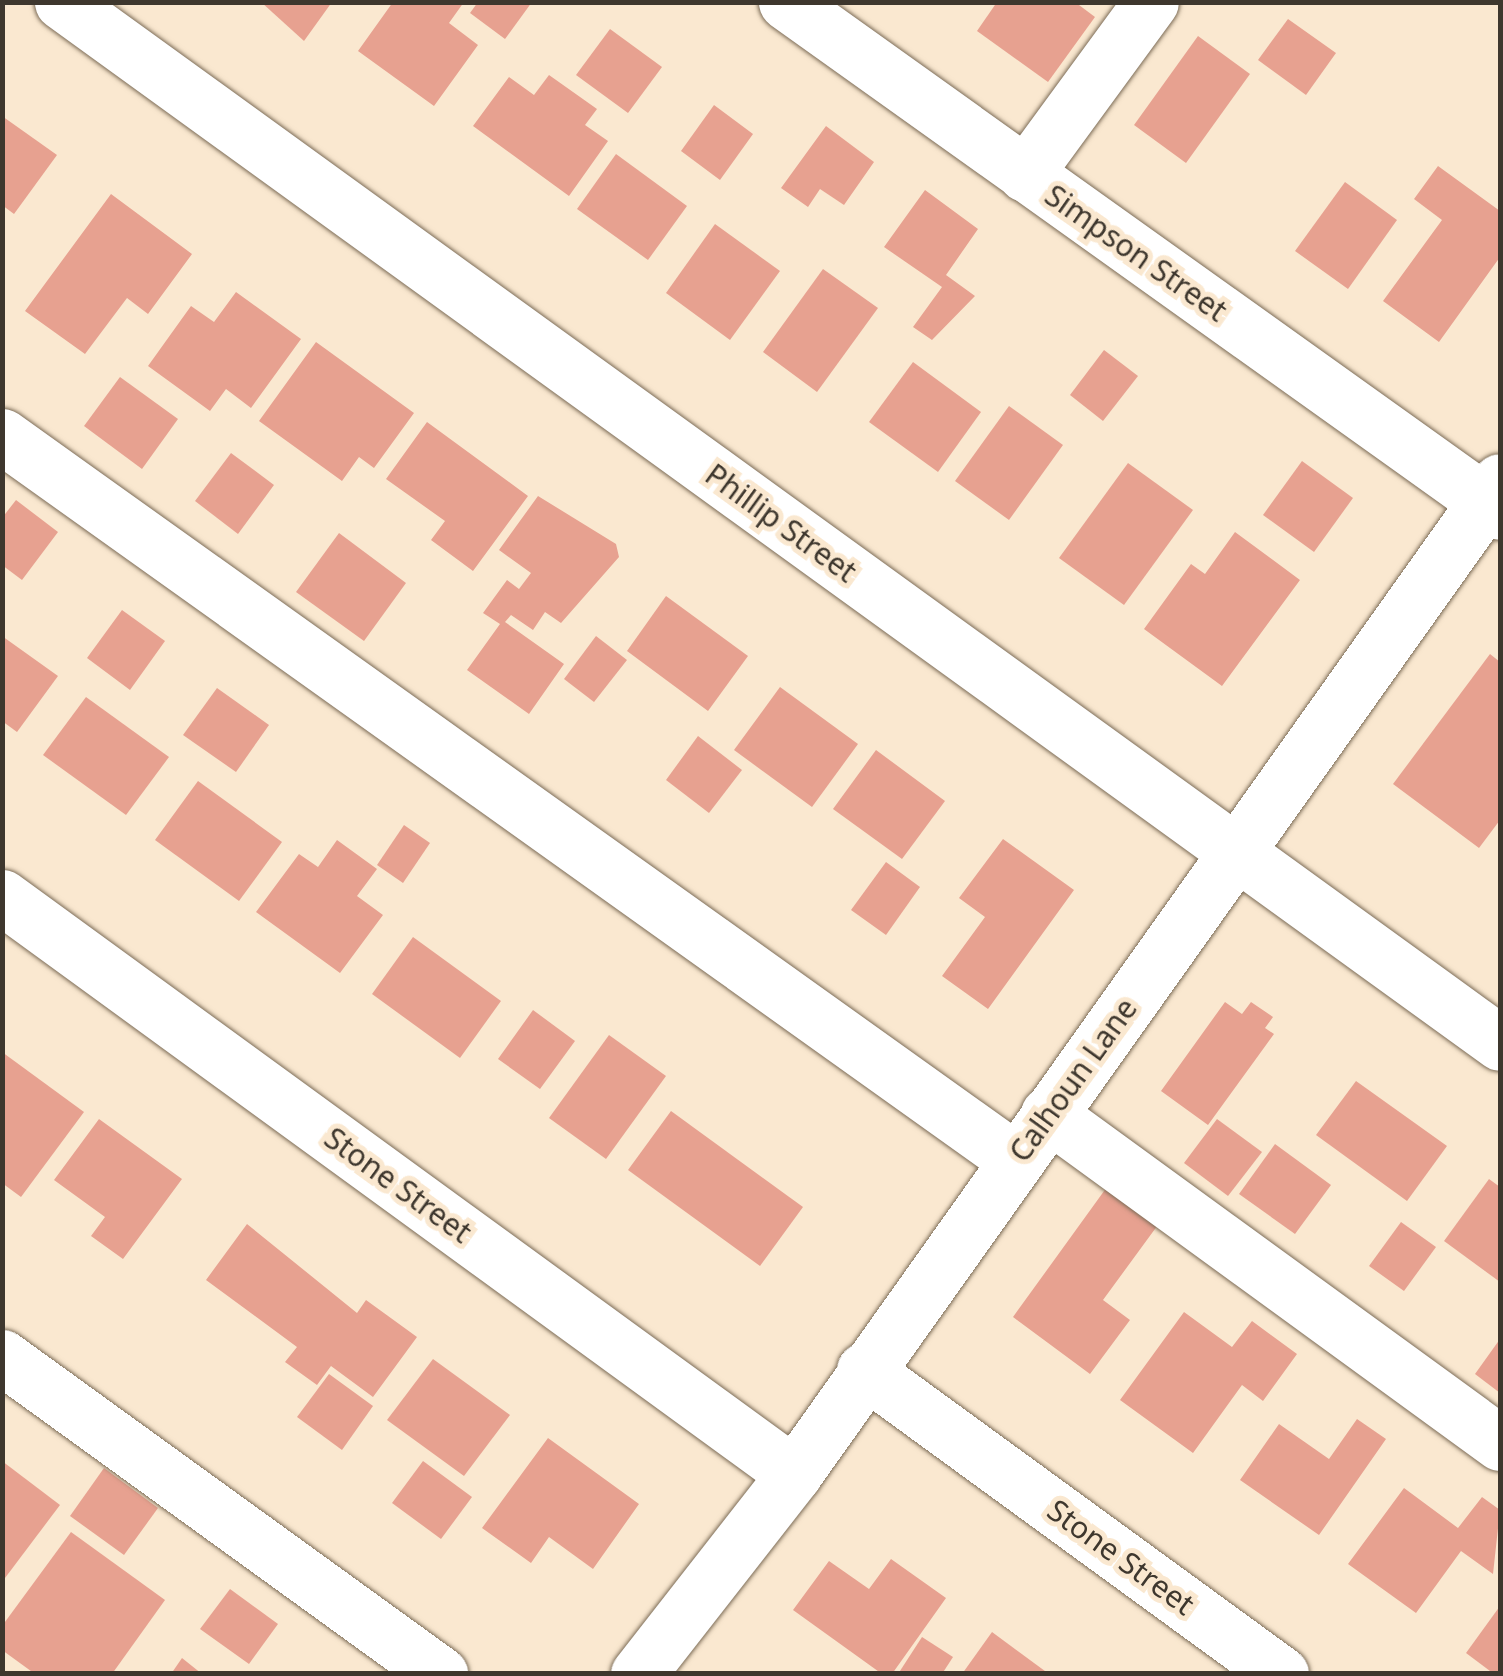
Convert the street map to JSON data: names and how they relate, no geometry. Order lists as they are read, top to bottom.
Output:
{
  "streets": {
    "street": [
      "Simpson Street",
      "Phillip Street",
      "Calhoun Lane",
      "Stone Street"
    ]
  },
  "crossings": [
    ["Simpson Street", "Calhoun Lane"],
    ["Phillip Street", "Calhoun Lane"],
    ["Calhoun Lane", "Stone Street"]
  ]
}
